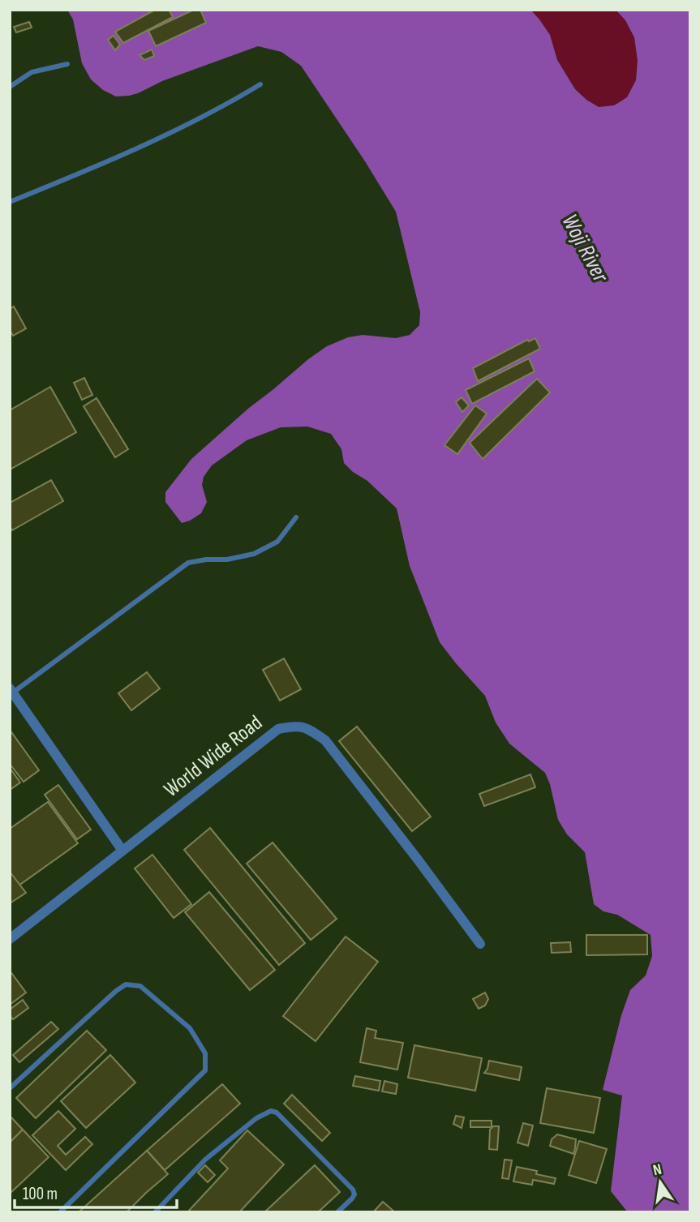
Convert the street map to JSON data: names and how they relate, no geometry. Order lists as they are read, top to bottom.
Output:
{
  "streets": {
    "street": ["World Wide Road"]
  },
  "water": ["Woji River"],
  "scale_bar": "100 m",
  "north": "top"
}
